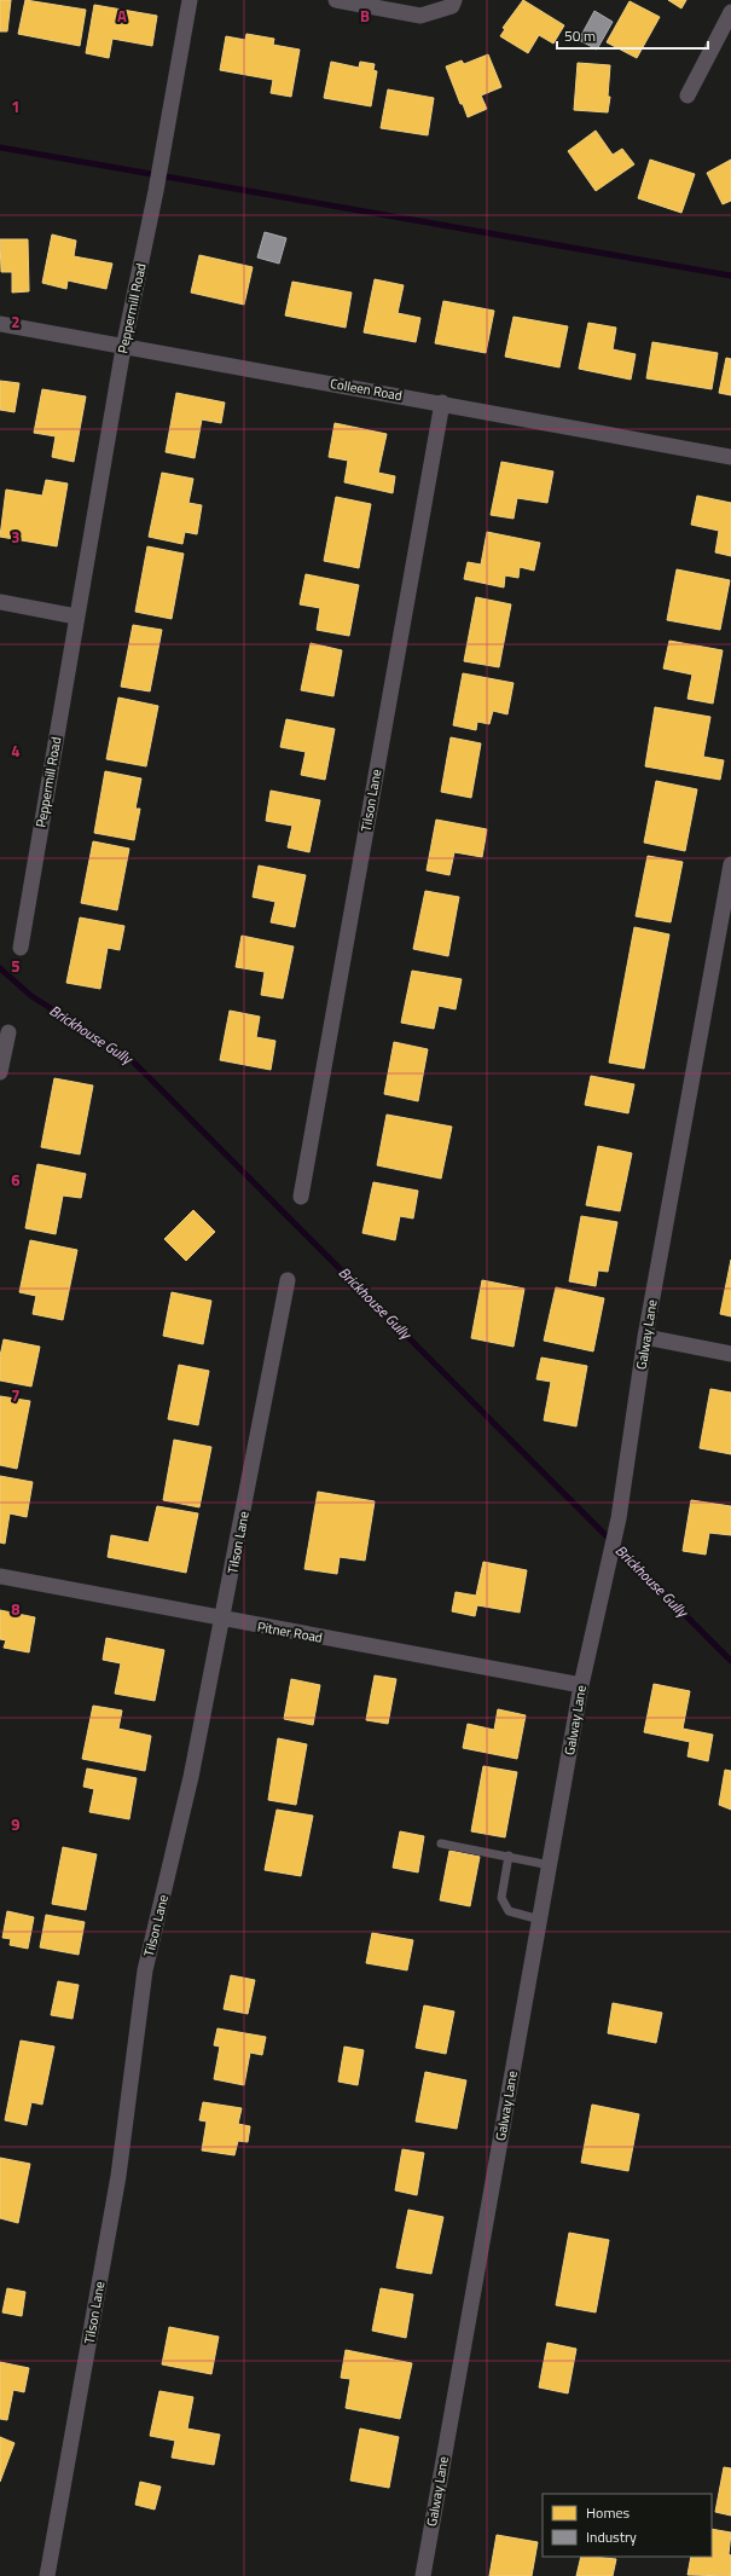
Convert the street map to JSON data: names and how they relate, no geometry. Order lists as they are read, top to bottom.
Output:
{
  "streets": {
    "street": [
      "Peppermill Road",
      "Colleen Road",
      "Tilson Lane",
      "Galway Lane",
      "Pitner Road"
    ]
  },
  "crossings": [
    ["Peppermill Road", "Colleen Road"],
    ["Colleen Road", "Tilson Lane"],
    ["Tilson Lane", "Pitner Road"],
    ["Galway Lane", "Pitner Road"]
  ],
  "water": ["Brickhouse Gully"],
  "legend": ["Homes", "Industry"],
  "scale_bar": "50 m",
  "grid": {
    "columns": ["A", "B"],
    "rows": [
      "1",
      "2",
      "3",
      "4",
      "5",
      "6",
      "7",
      "8",
      "9"
    ]
  }
}
